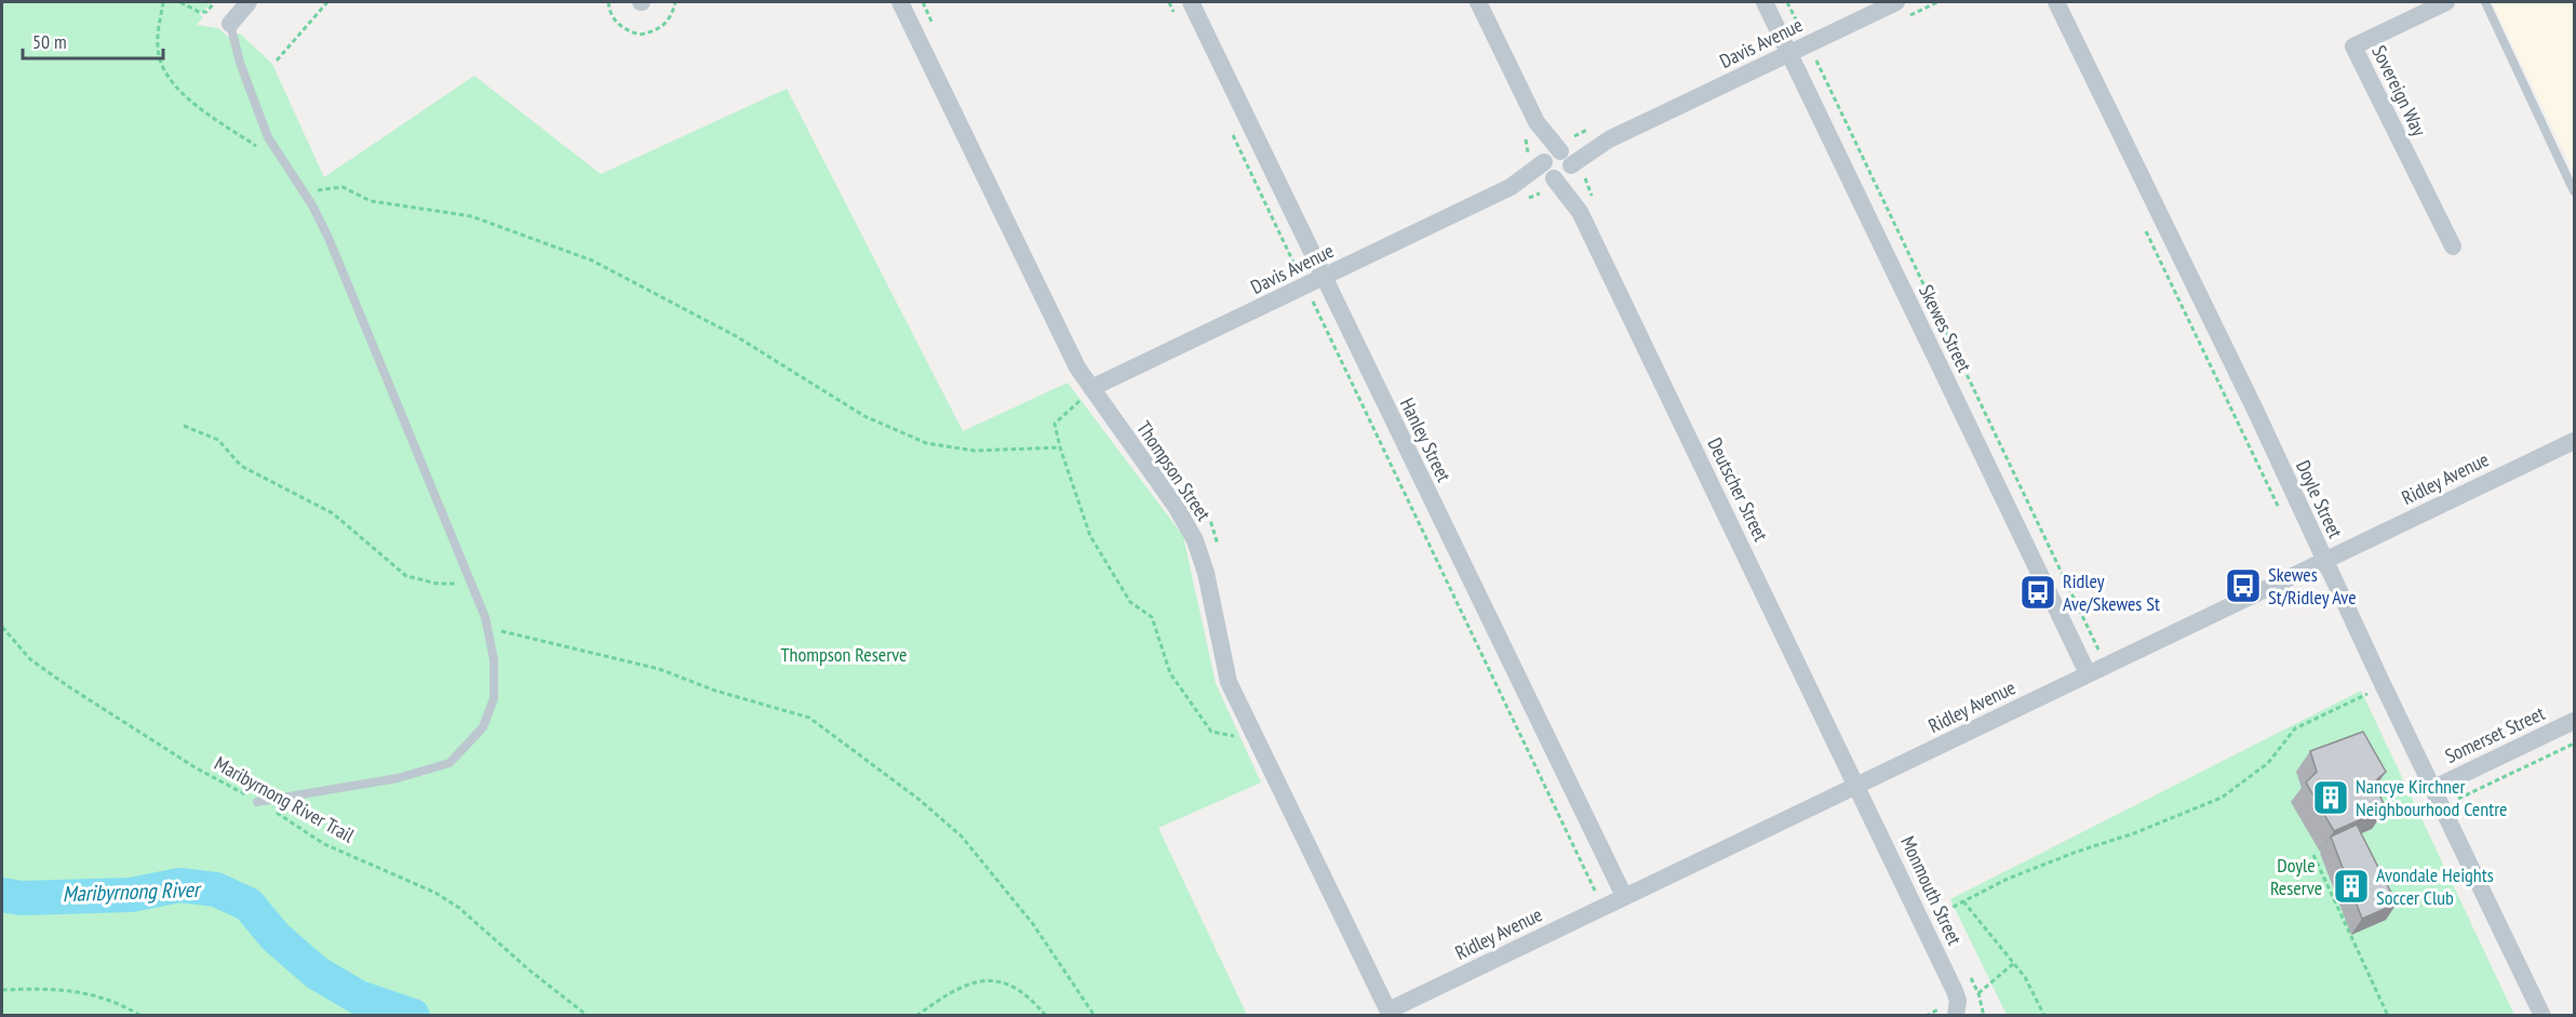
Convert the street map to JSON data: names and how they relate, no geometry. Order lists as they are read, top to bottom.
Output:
{
  "streets": {
    "street": [
      "Davis Avenue",
      "Sovereign Way",
      "Skewes Street",
      "Hanley Street",
      "Thompson Street",
      "Ridley Avenue",
      "Deutscher Street",
      "Doyle Street",
      "Somerset Street",
      "Monmouth Street"
    ],
    "path": ["Maribyrnong River Trail"]
  },
  "crossings": [
    ["Davis Avenue", "Skewes Street"],
    ["Davis Avenue", "Hanley Street"],
    ["Davis Avenue", "Thompson Street"],
    ["Davis Avenue", "Deutscher Street"],
    ["Skewes Street", "Ridley Avenue"],
    ["Hanley Street", "Ridley Avenue"],
    ["Thompson Street", "Ridley Avenue"],
    ["Ridley Avenue", "Deutscher Street"],
    ["Ridley Avenue", "Doyle Street"],
    ["Ridley Avenue", "Monmouth Street"],
    ["Deutscher Street", "Monmouth Street"],
    ["Doyle Street", "Somerset Street"]
  ],
  "water": ["Maribyrnong River"],
  "parks": ["Thompson Reserve", "Doyle Reserve"],
  "places": {
    "bus stop": ["Skewes St/Ridley Ave", "Ridley Ave/Skewes St"],
    "building": ["Nancye Kirchner Neighbourhood Centre", "Avondale Heights Soccer Club"]
  },
  "scale_bar": "50 m"
}
